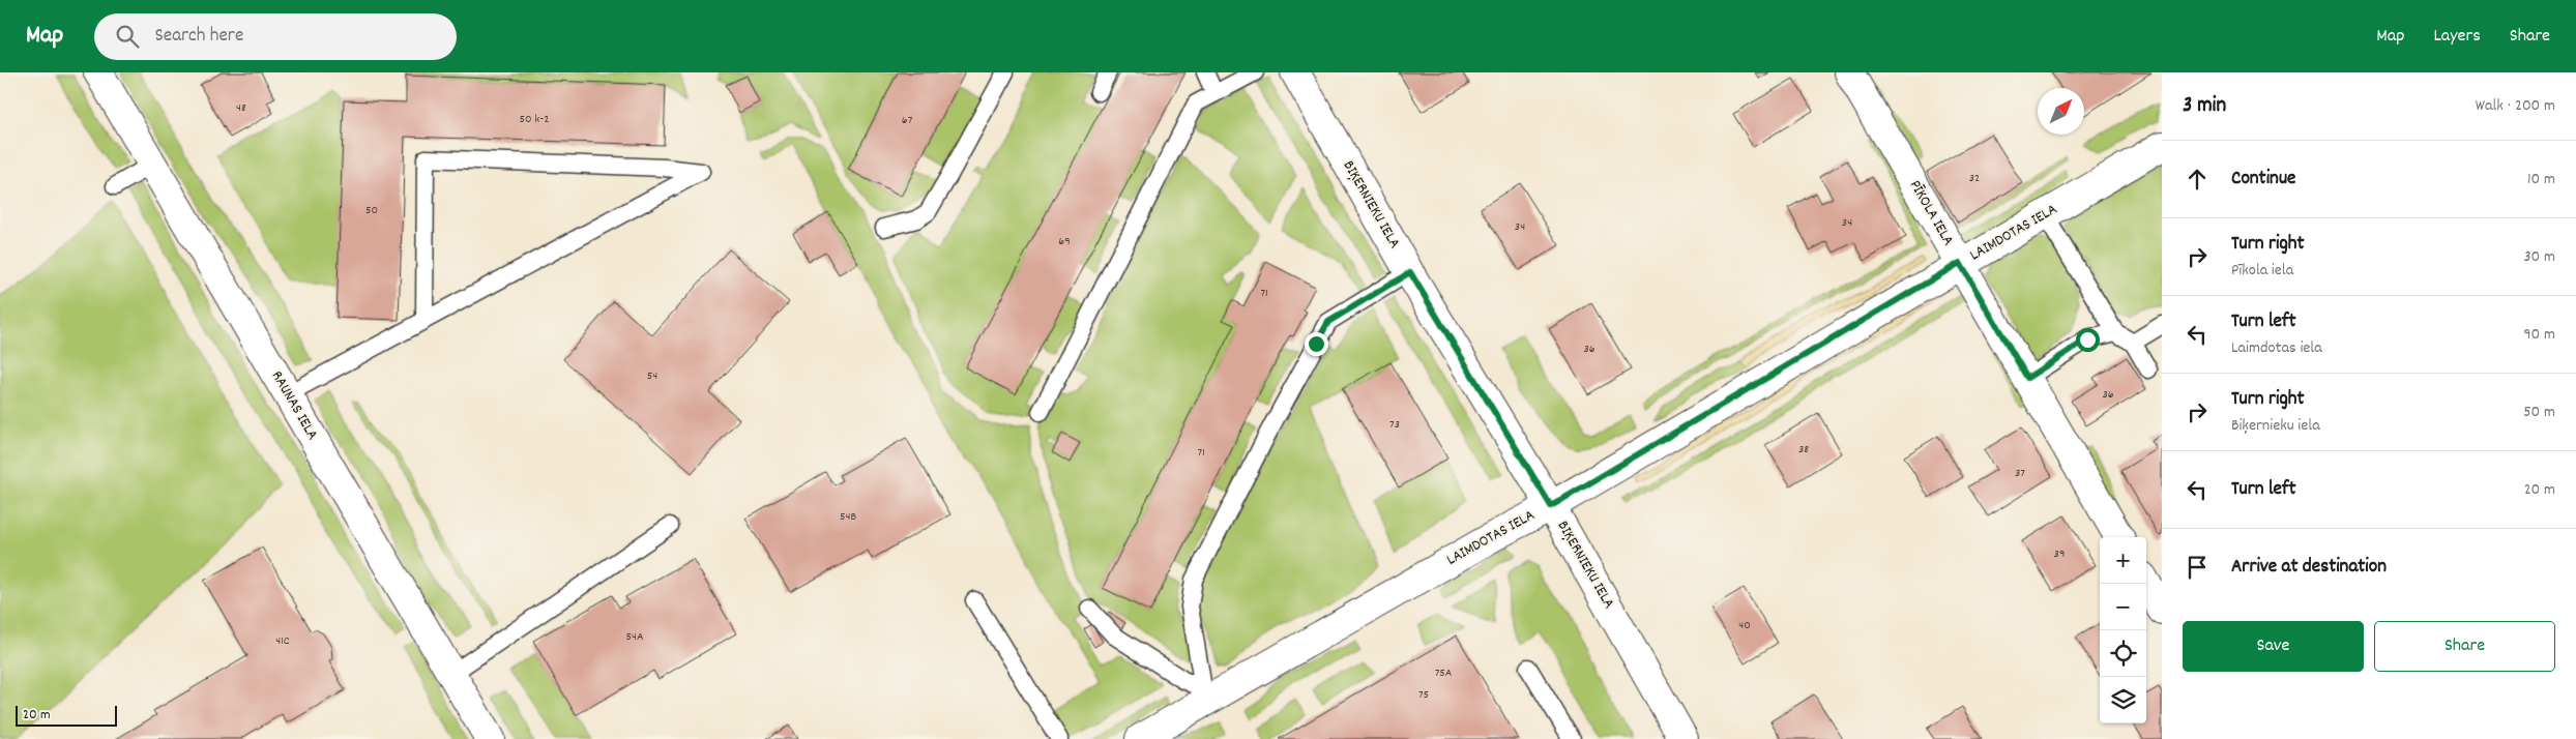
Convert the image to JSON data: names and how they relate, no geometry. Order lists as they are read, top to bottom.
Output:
{
  "streets": {
    "street": [
      "BIĶERNIEKU IELA",
      "PĪKOLA IELA",
      "LAIMDOTAS IELA",
      "RAUNAS IELA"
    ]
  },
  "crossings": [
    ["BIĶERNIEKU IELA", "LAIMDOTAS IELA"],
    ["PĪKOLA IELA", "LAIMDOTAS IELA"]
  ],
  "house_numbers": [
    "48",
    "50 k-2",
    "67",
    "32",
    "50",
    "34",
    "34",
    "69",
    "71",
    "36",
    "54",
    "36",
    "73",
    "38",
    "71",
    "37",
    "54B",
    "39",
    "40",
    "54A",
    "41C",
    "75A",
    "75"
  ],
  "scale_bar": "20 m",
  "north": "top right",
  "page": {
    "header": "Map",
    "search": "Search here",
    "nav": ["Map", "Layers", "Share"],
    "heading": ["3 min", "Walk · 200 m"],
    "list": [
      ["Continue", "10 m"],
      ["Turn right", "Pīkola iela", "30 m"],
      ["Turn left", "Laimdotas iela", "90 m"],
      ["Turn right", "Biķernieku iela", "50 m"],
      ["Turn left", "20 m"],
      "Arrive at destination"
    ],
    "map_buttons": ["+", "−"],
    "buttons": ["Save", "Share"],
    "scale": "20 m"
  }
}
